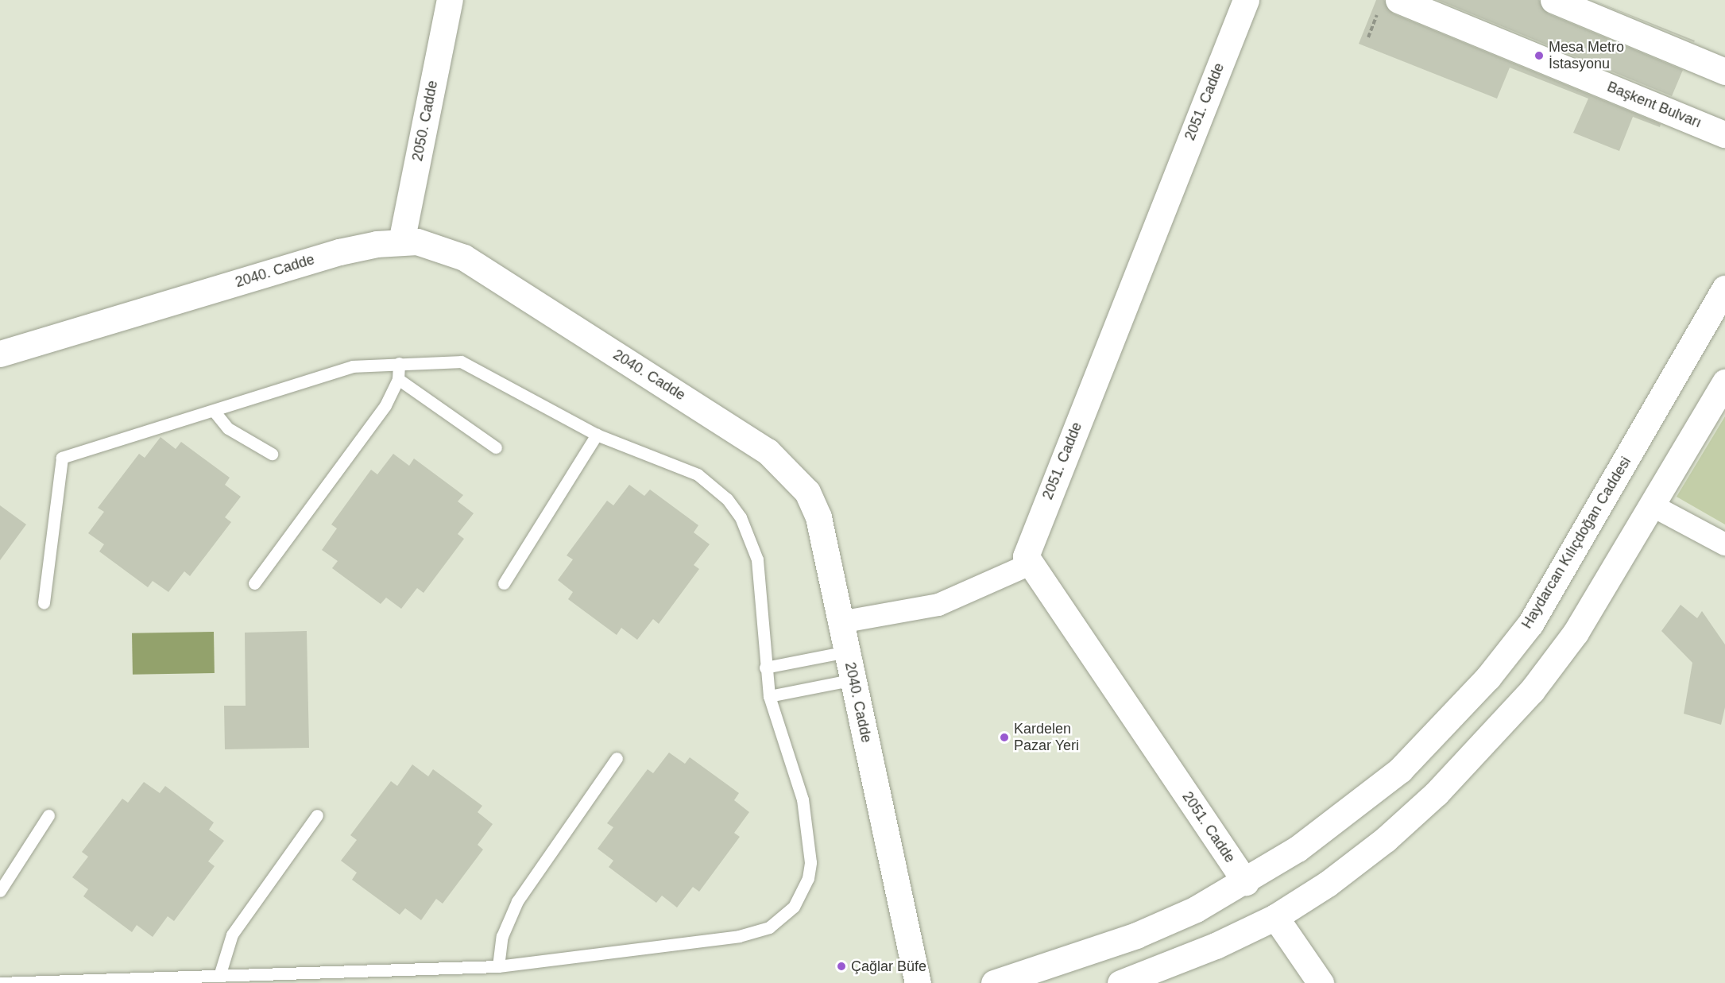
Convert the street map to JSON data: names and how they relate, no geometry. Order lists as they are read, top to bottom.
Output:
{
  "streets": {
    "street": [
      "2051. Cadde",
      "Başkent Bulvarı",
      "2050. Cadde",
      "2040. Cadde",
      "Haydarcan Kılıçdoğan Caddesi"
    ]
  },
  "crossings": [
    ["2051. Cadde", "Haydarcan Kılıçdoğan Caddesi"],
    ["2050. Cadde", "2040. Cadde"]
  ],
  "places": ["Mesa Metro İstasyonu", "Kardelen Pazar Yeri", "Çağlar Büfe"]
}
